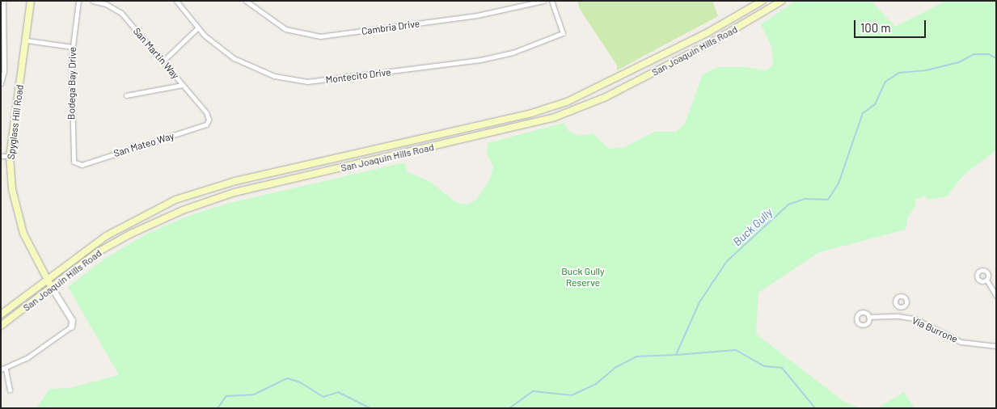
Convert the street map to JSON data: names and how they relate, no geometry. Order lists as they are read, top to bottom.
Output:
{
  "streets": {
    "main road": ["San Joaquin Hills Road", "Spyglass Hill Road"],
    "street": [
      "Cambria Drive",
      "San Martin Way",
      "Montecito Drive",
      "Bodega Bay Drive",
      "San Mateo Way",
      "Via Burrone"
    ]
  },
  "crossings": [
    ["San Joaquin Hills Road", "Spyglass Hill Road"],
    ["San Martin Way", "San Mateo Way"],
    ["Bodega Bay Drive", "San Mateo Way"]
  ],
  "water": ["Buck Gully"],
  "parks": ["Buck Gully Reserve"],
  "scale_bar": "100 m"
}
